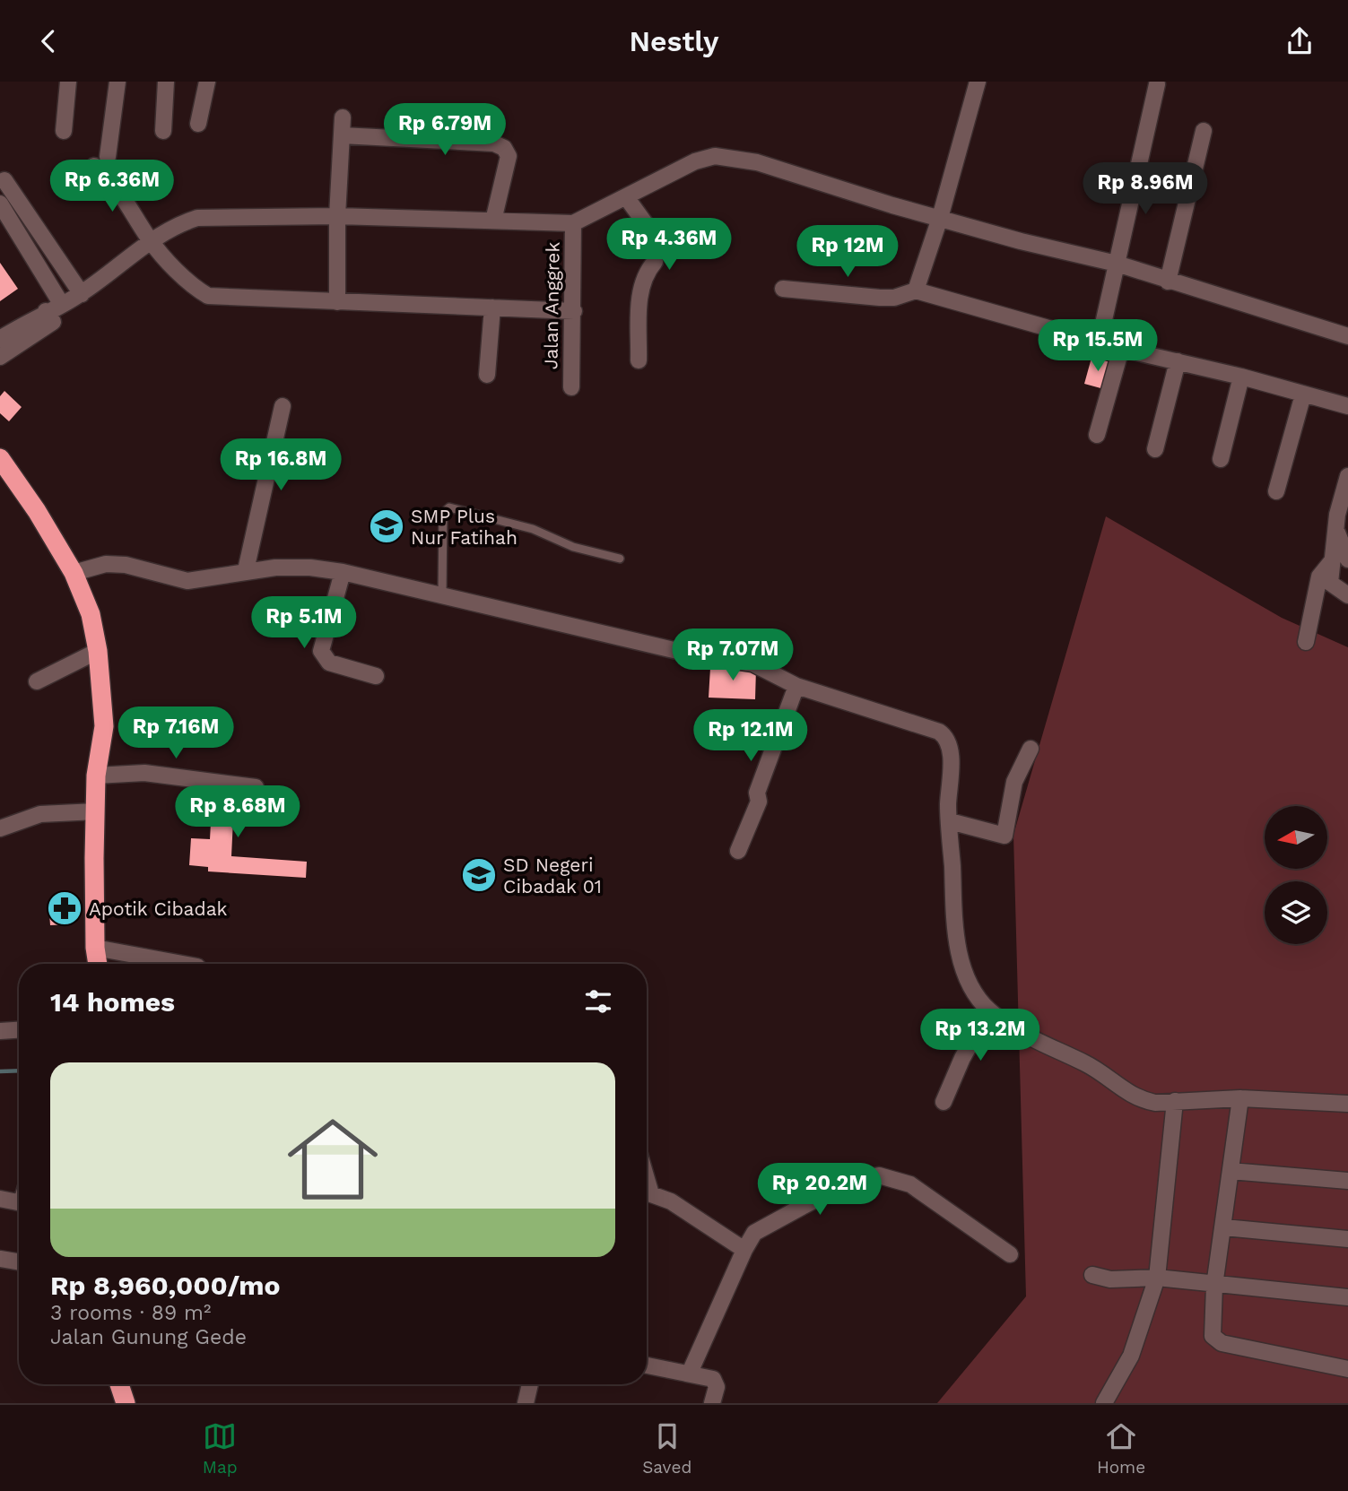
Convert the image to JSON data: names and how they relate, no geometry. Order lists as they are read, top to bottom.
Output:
{
  "streets": {
    "street": ["Jalan Anggrek"]
  },
  "places": {
    "school or university": ["SMP Plus Nur Fatihah", "SD Negeri Cibadak 01"],
    "pharmacy": ["Apotik Cibadak"]
  },
  "north": "left",
  "page": {
    "header": "Nestly",
    "price": [
      "Rp 6.79M",
      "Rp 6.36M",
      "Rp 8.96M",
      "Rp 4.36M",
      "Rp 12M",
      "Rp 15.5M",
      "Rp 16.8M",
      "Rp 5.1M",
      "Rp 7.07M",
      "Rp 7.16M",
      "Rp 12.1M",
      "Rp 8.68M",
      "Rp 13.2M",
      "Rp 20.2M"
    ],
    "heading": "14 homes",
    "list": [
      {
        "name": "Rp 8,960,000/mo",
        "note": "3 rooms · 89 m² · Jalan Gunung Gede"
      }
    ],
    "tabs": ["Map", "Saved", "Home"]
  }
}
